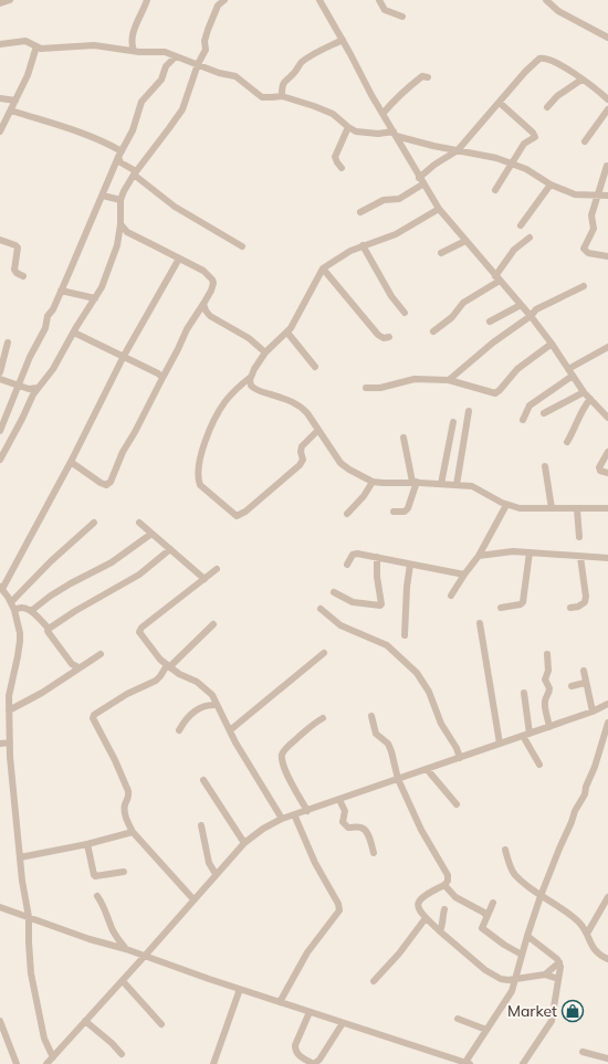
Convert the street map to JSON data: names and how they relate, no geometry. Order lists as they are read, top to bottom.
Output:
{
  "places": {
    "shop": ["Market"]
  }
}
